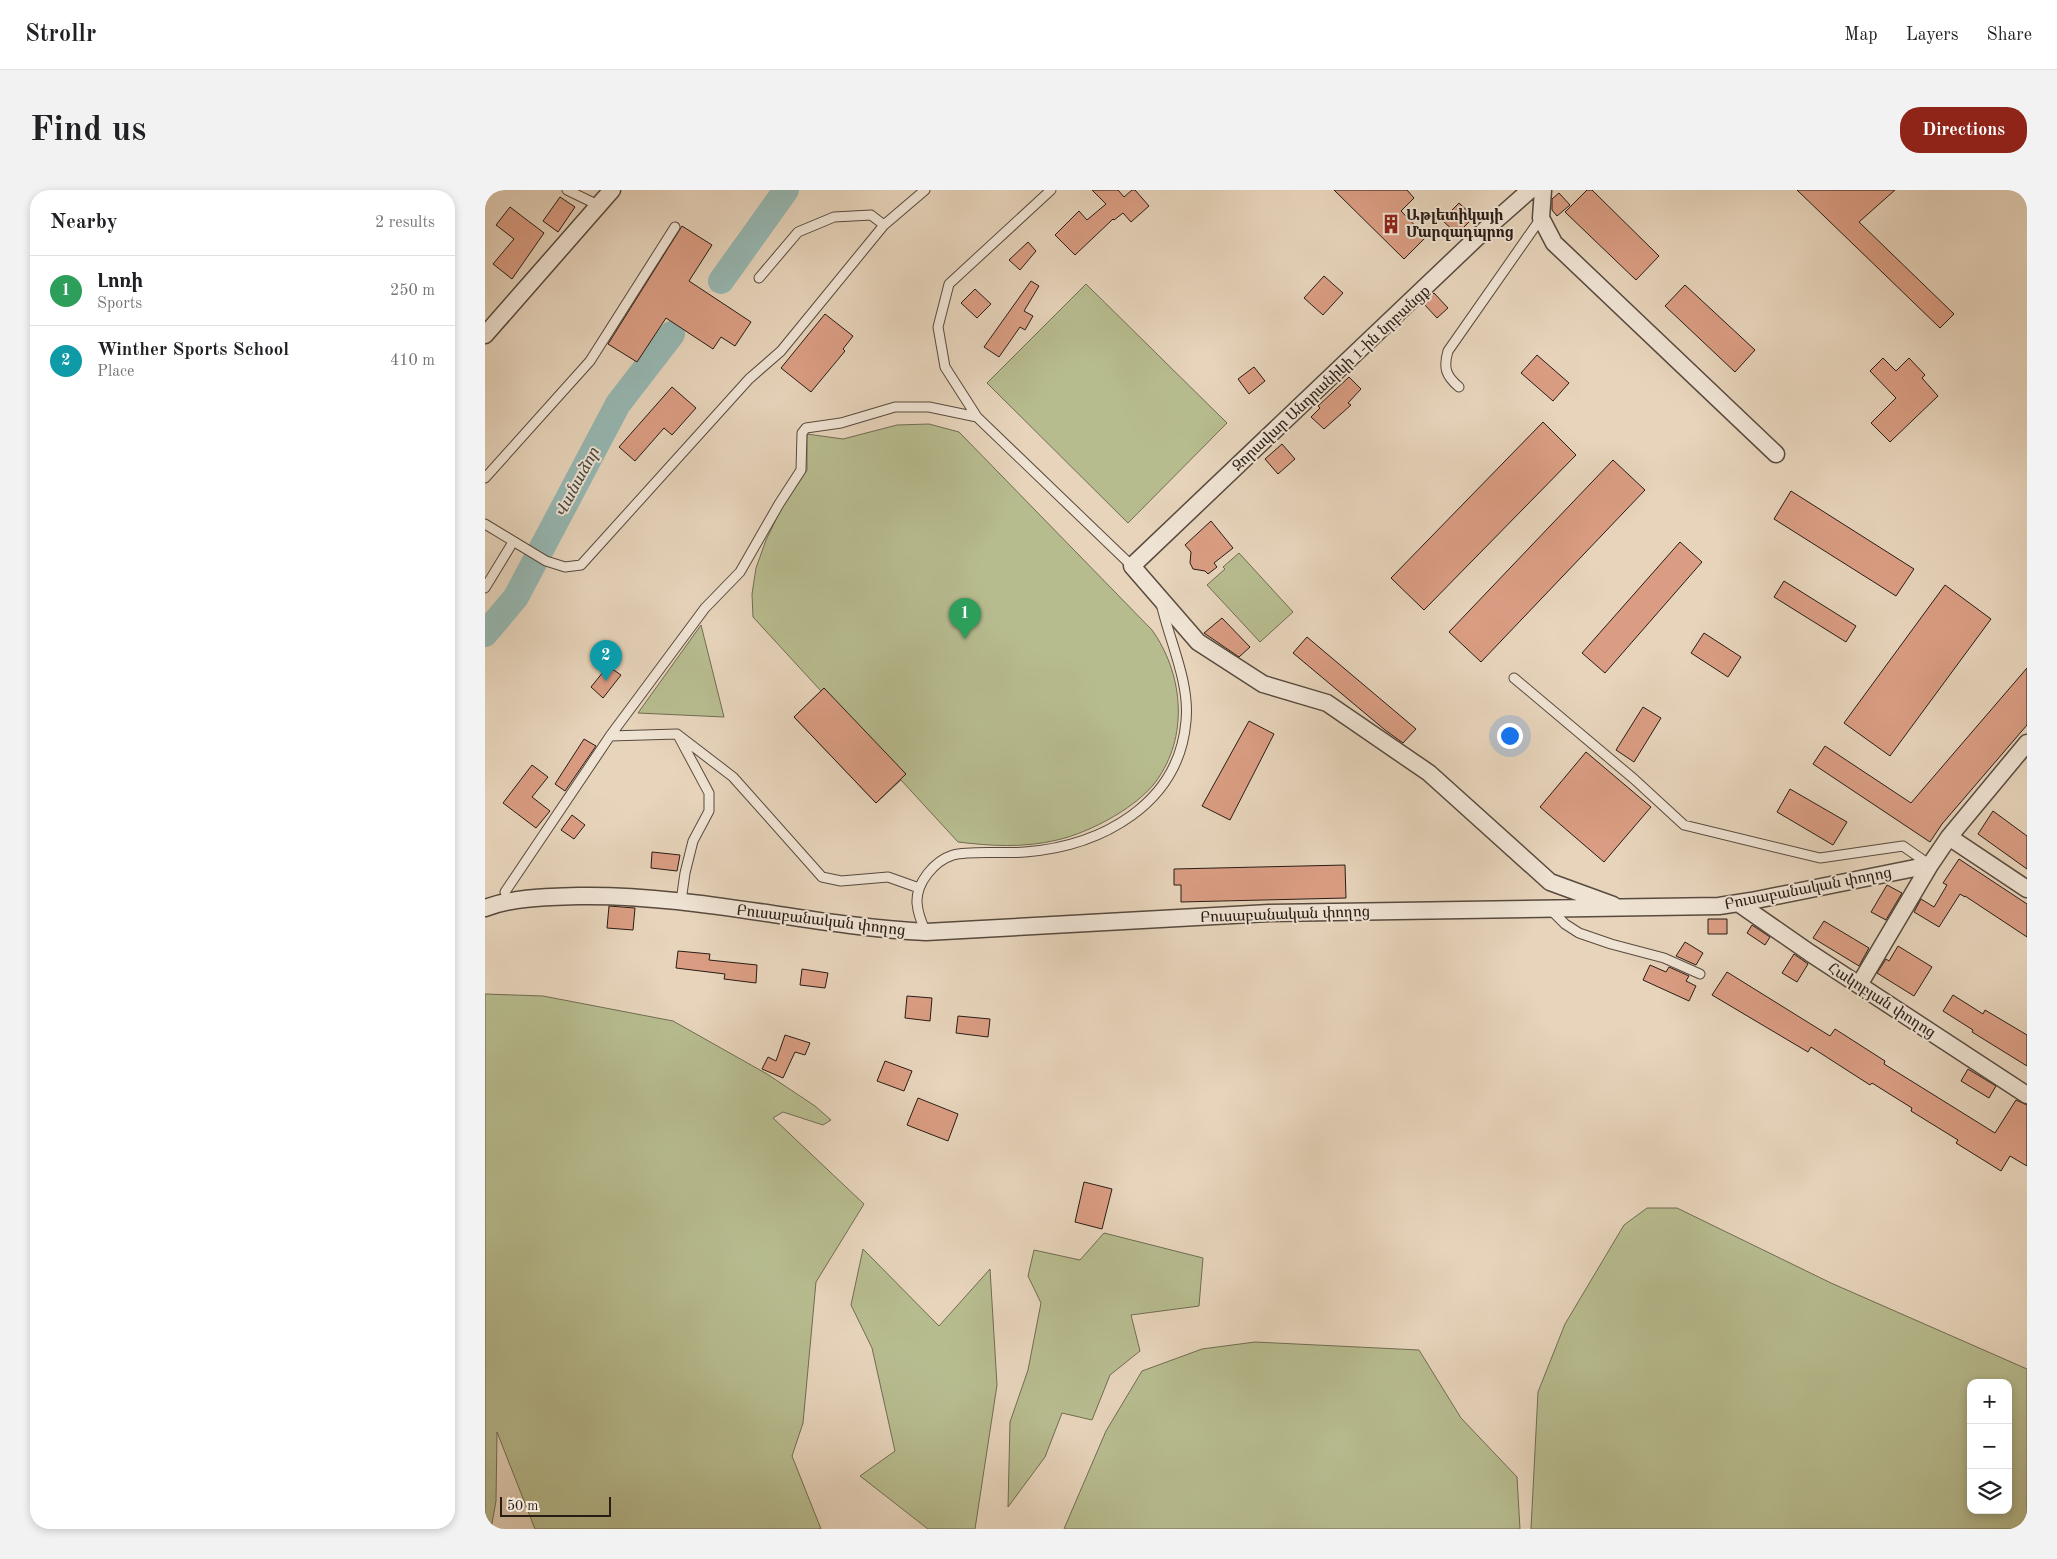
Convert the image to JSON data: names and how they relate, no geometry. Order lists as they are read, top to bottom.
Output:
{
  "streets": {
    "street": ["Զորավար Անդրանիկի 1-ին նրբանցք", "Բուսաբանական փողոց", "Հակոբյան փողոց"]
  },
  "crossings": [
    ["Բուսաբանական փողոց", "Հակոբյան փողոց"]
  ],
  "water": ["Վանաձոր"],
  "places": {
    "building": ["Աթլետիկայի Մարզադպրոց"]
  },
  "scale_bar": "50 m",
  "page": {
    "header": "Strollr",
    "nav": ["Map", "Layers", "Share"],
    "buttons": "Directions",
    "title": "Find us",
    "heading": ["Nearby", "2 results"],
    "list": [
      {
        "mark": "1",
        "name": "Լոռի",
        "note": "Sports",
        "value": "250 m"
      },
      {
        "mark": "2",
        "name": "Winther Sports School",
        "note": "Place",
        "value": "410 m"
      }
    ],
    "pins": ["1", "2"],
    "map_buttons": ["+", "−"],
    "scale": "50 m"
  }
}
